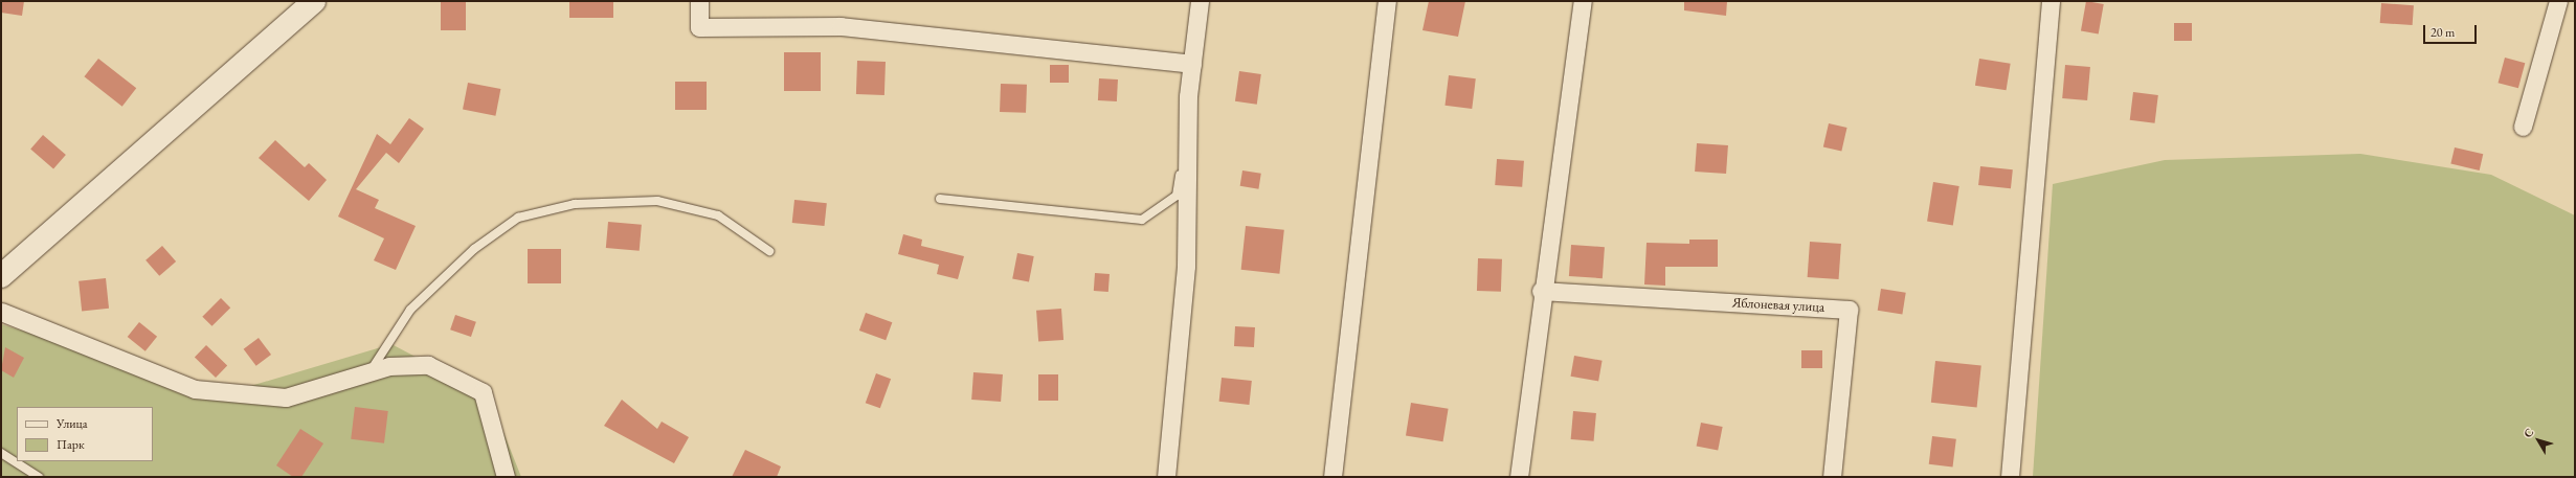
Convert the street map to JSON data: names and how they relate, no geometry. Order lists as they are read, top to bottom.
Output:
{
  "streets": {
    "street": ["Яблоневая улица"]
  },
  "legend": ["Улица", "Парк"],
  "scale_bar": "20 m",
  "north": "top left"
}
